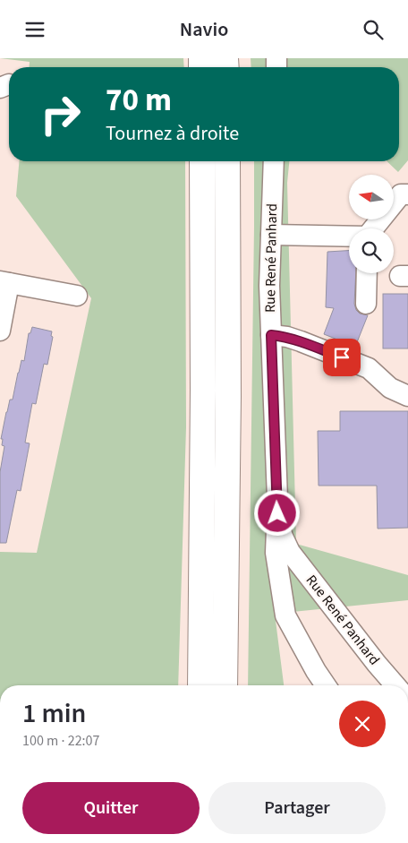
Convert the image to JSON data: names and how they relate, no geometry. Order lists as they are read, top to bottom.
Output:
{
  "streets": {
    "street": ["Rue René Panhard"]
  },
  "north": "left",
  "page": {
    "header": "Navio",
    "turn": ["70 m", "Tournez à droite"],
    "heading": ["1 min", "100 m · 22:07"],
    "buttons": ["Quitter", "Partager"]
  }
}
